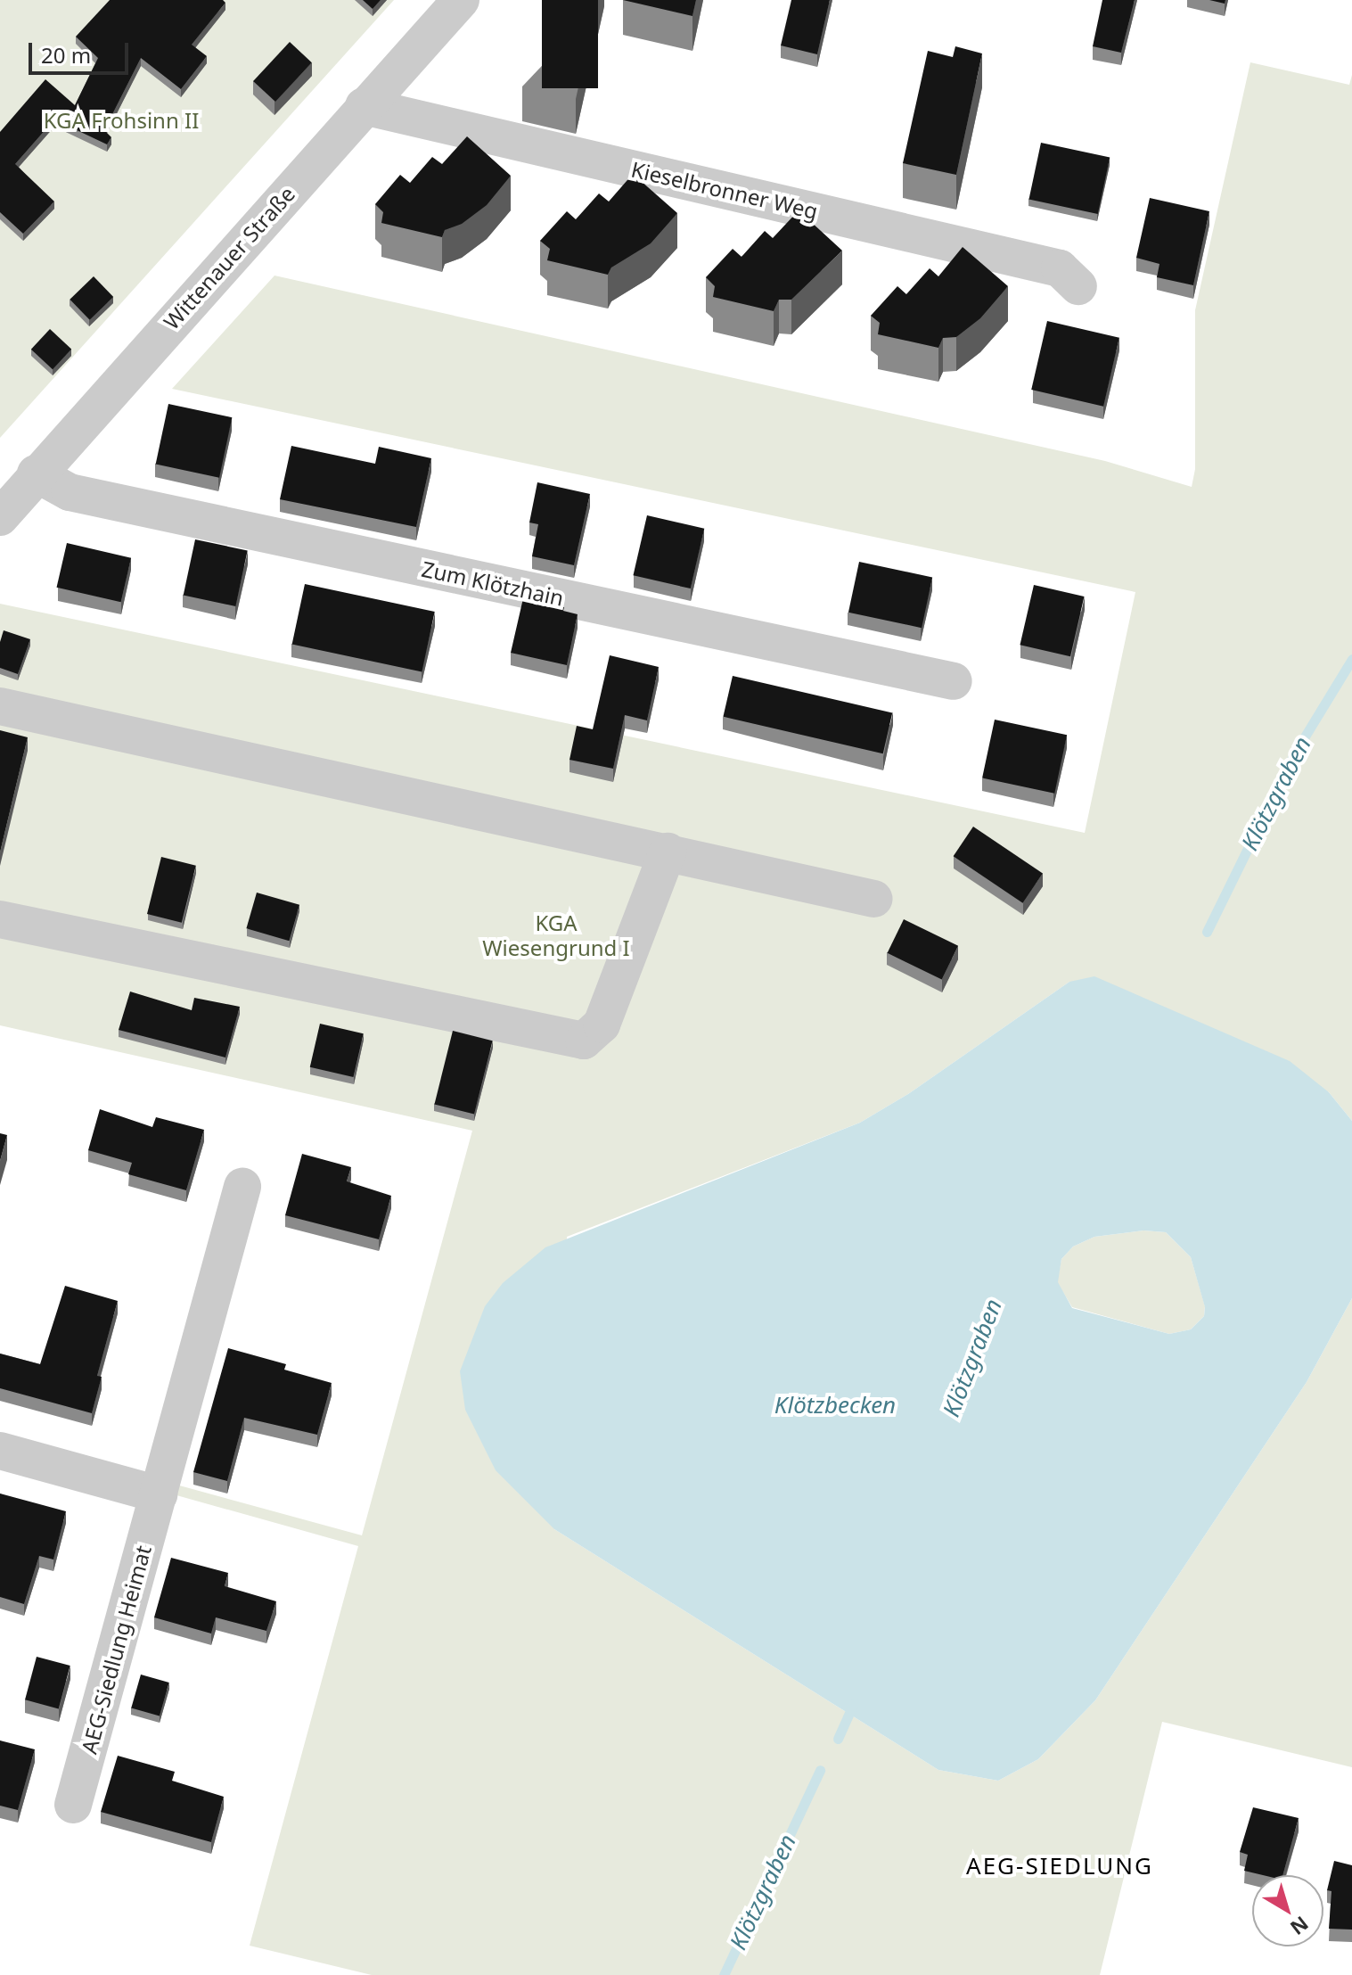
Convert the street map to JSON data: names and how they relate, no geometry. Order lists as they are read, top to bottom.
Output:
{
  "streets": {
    "street": [
      "Kieselbronner Weg",
      "Wittenauer Straße",
      "Zum Klötzhain",
      "AEG-Siedlung Heimat"
    ]
  },
  "crossings": [
    ["Kieselbronner Weg", "Wittenauer Straße"],
    ["Wittenauer Straße", "Zum Klötzhain"]
  ],
  "districts": ["AEG-SIEDLUNG"],
  "water": ["Klötzgraben", "Klötzbecken"],
  "parks": ["KGA Frohsinn II", "KGA Wiesengrund I"],
  "scale_bar": "20 m",
  "north": "bottom right"
}
